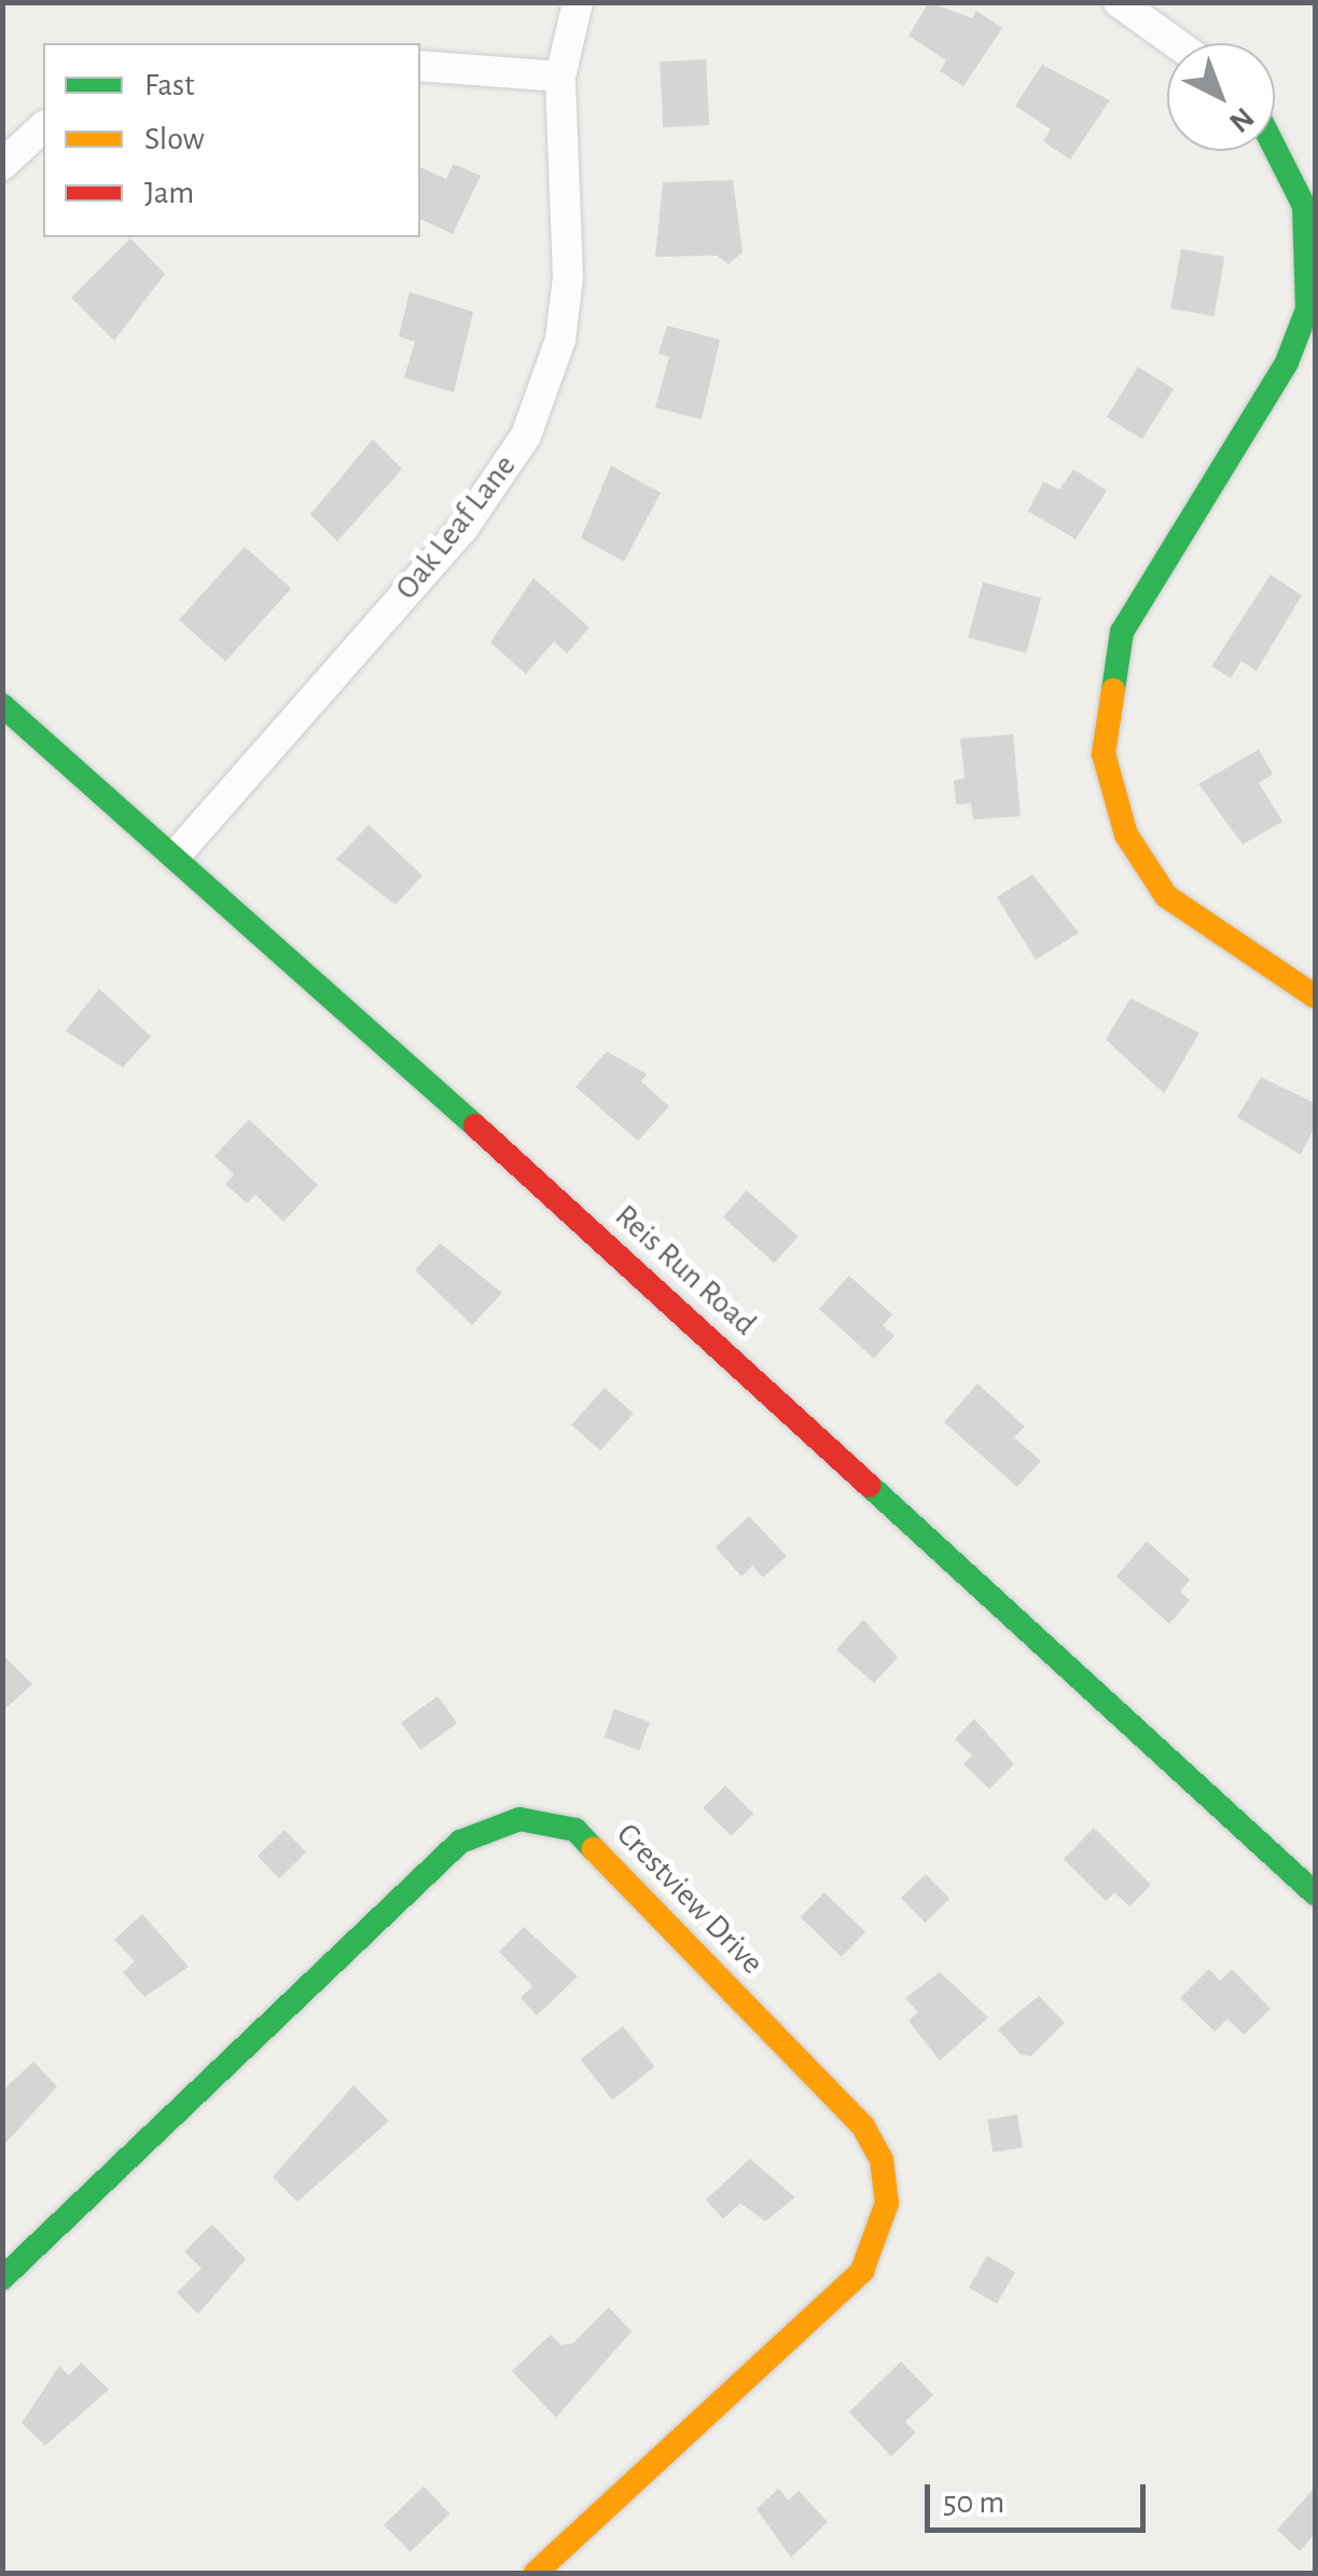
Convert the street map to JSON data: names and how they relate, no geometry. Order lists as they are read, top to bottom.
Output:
{
  "streets": {
    "street": ["Oak Leaf Lane", "Reis Run Road", "Crestview Drive"]
  },
  "crossings": [
    ["Oak Leaf Lane", "Reis Run Road"]
  ],
  "legend": ["Fast", "Slow", "Jam"],
  "scale_bar": "50 m",
  "north": "bottom right"
}
